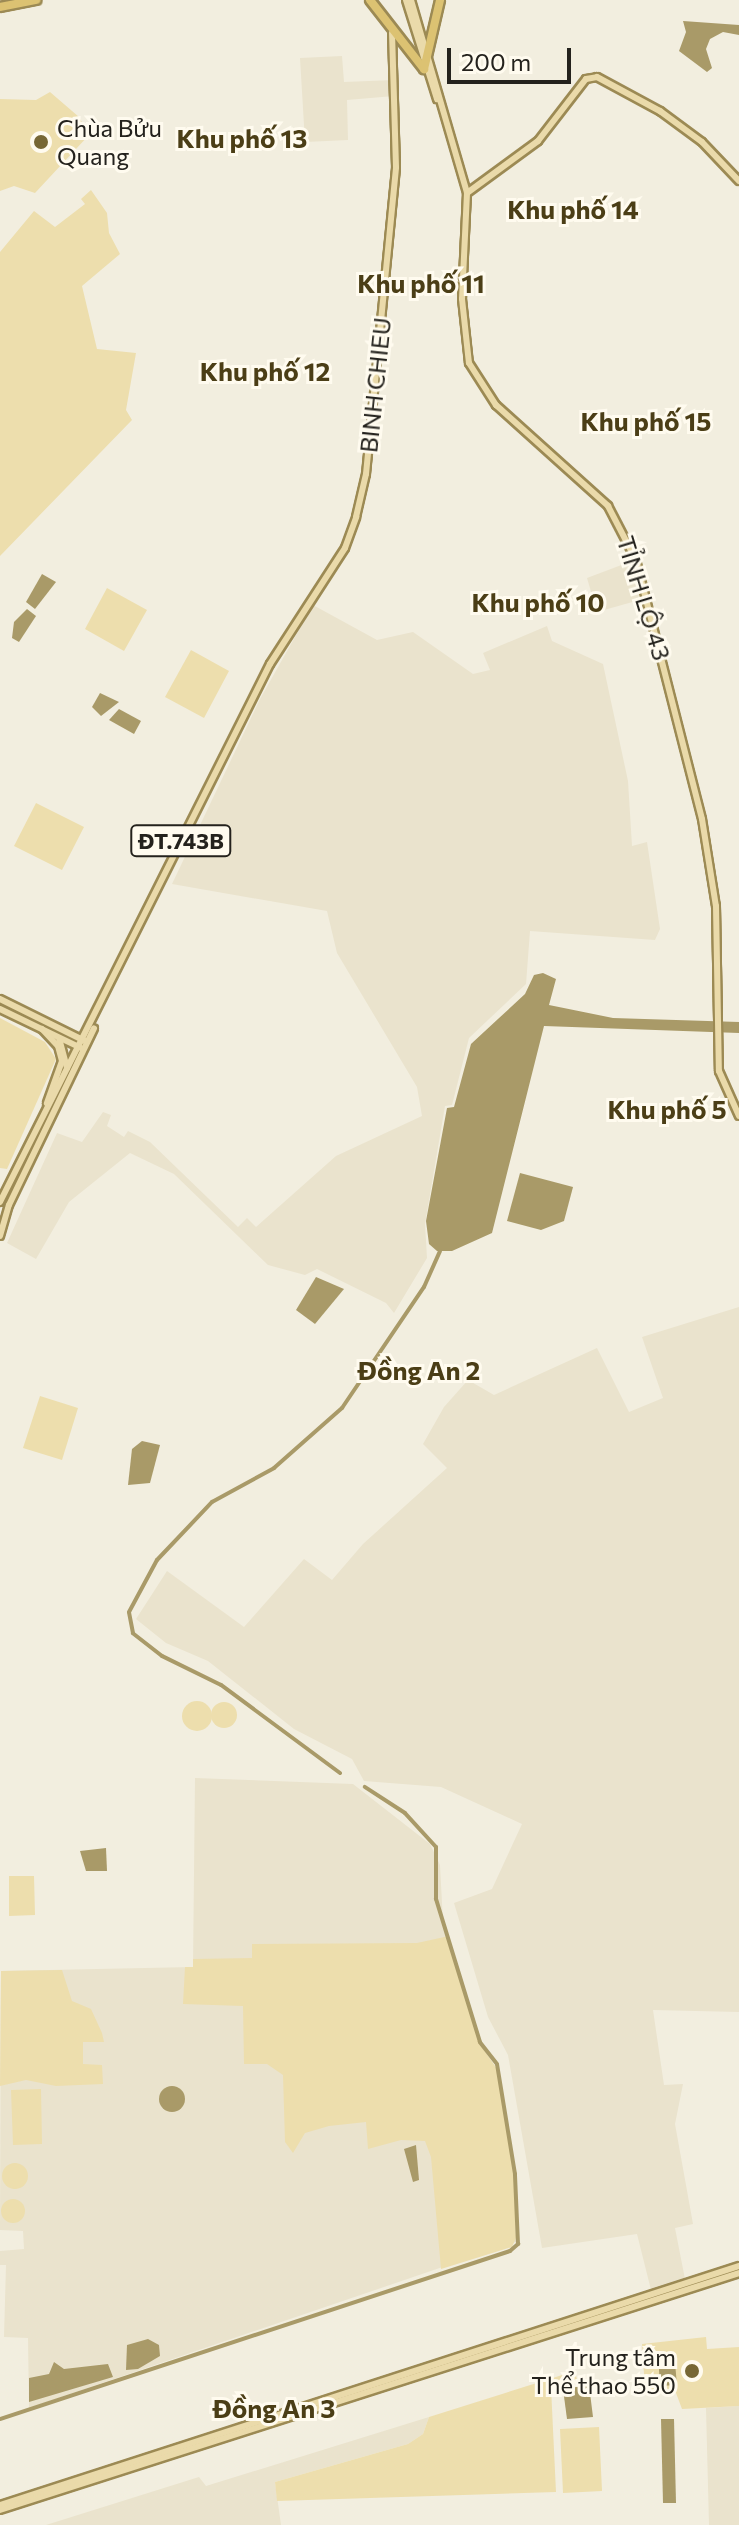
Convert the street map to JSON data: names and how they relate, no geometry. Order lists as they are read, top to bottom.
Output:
{
  "streets": {
    "main road": ["BINH CHIEU", "TỈNH LỘ 43", "ĐT.743B"]
  },
  "crossings": [
    ["BINH CHIEU", "ĐT.743B"]
  ],
  "districts": [
    "Khu phố 13",
    "Khu phố 14",
    "Khu phố 11",
    "Khu phố 12",
    "Khu phố 15",
    "Khu phố 10",
    "Khu phố 5",
    "Đồng An 2",
    "Đồng An 3"
  ],
  "places": ["Chùa Bửu Quang", "Trung tâm Thể thao 550"],
  "scale_bar": "200 m"
}
